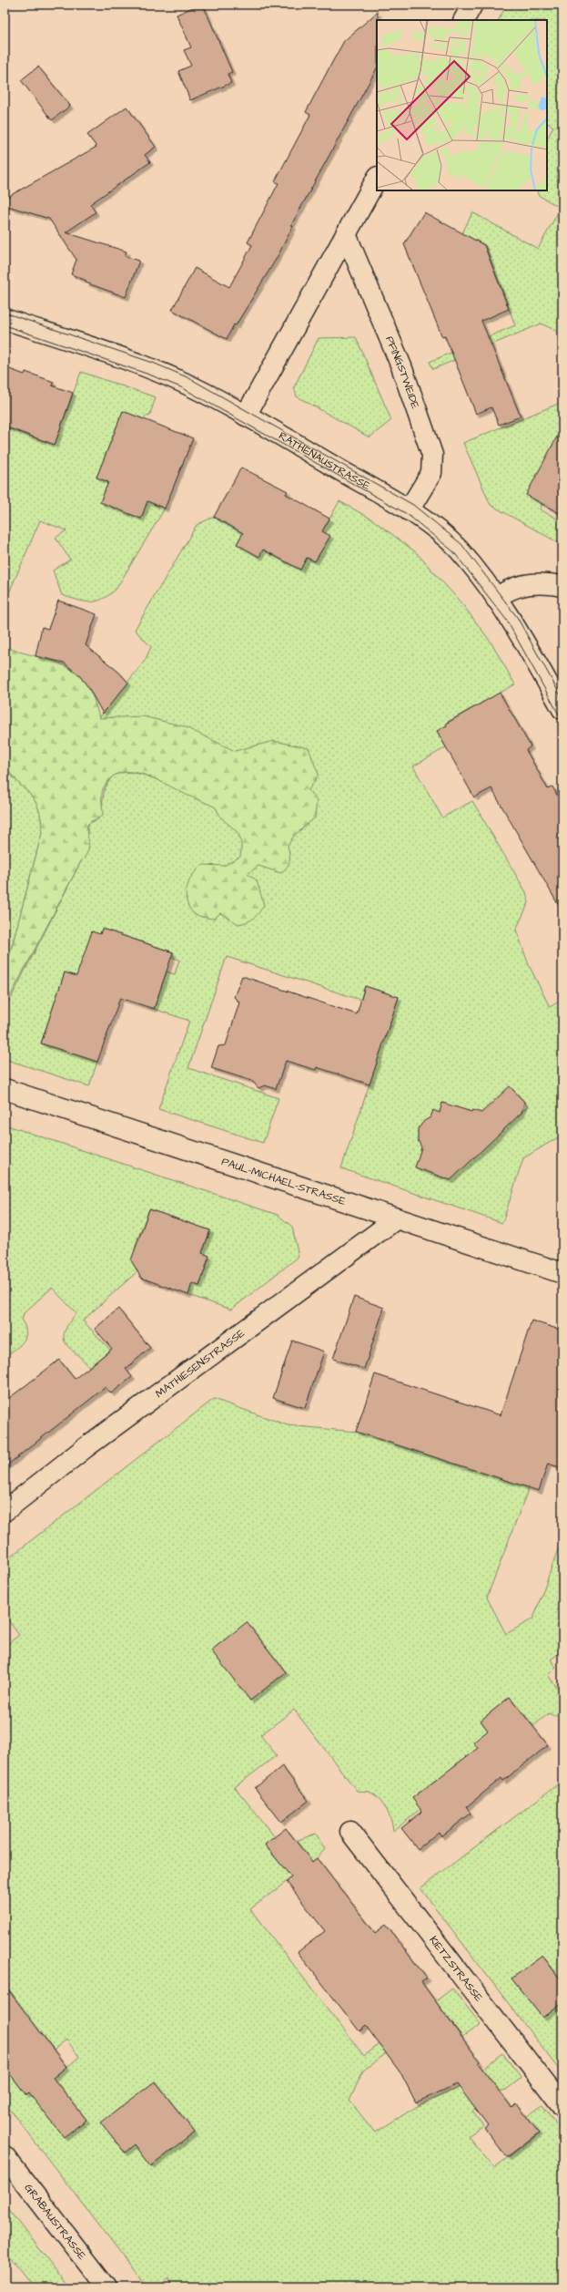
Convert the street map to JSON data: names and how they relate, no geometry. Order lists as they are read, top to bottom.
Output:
{
  "streets": {
    "street": [
      "PFINGSTWEIDE",
      "RATHENAUSTRASSE",
      "PAUL-MICHAEL-STRASSE",
      "MATHIESENSTRASSE",
      "KIETZSTRASSE",
      "GRABAUSTRASSE"
    ]
  },
  "crossings": [
    ["PFINGSTWEIDE", "RATHENAUSTRASSE"],
    ["PAUL-MICHAEL-STRASSE", "MATHIESENSTRASSE"]
  ]
}
